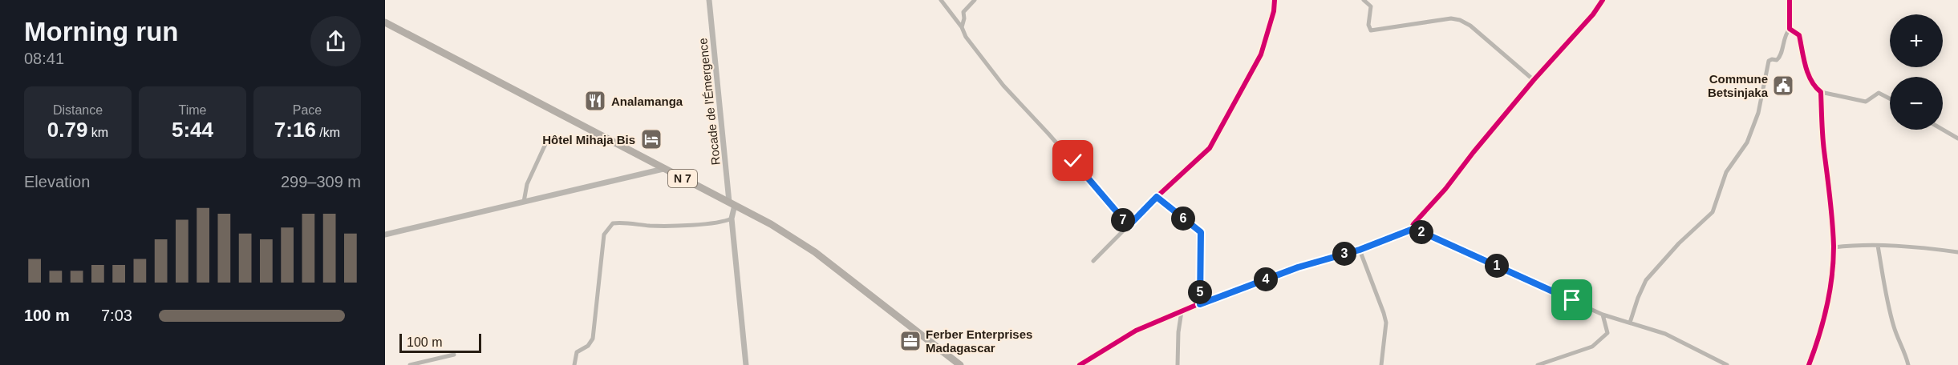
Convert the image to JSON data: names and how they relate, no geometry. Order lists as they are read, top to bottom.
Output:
{
  "streets": {
    "main road": ["N 7"],
    "street": ["Rocade de l'Émergence"]
  },
  "crossings": [
    ["Rocade de l'Émergence", "N 7"]
  ],
  "places": {
    "public building": ["Commune Betsinjaka"],
    "restaurant": ["Analamanga"],
    "hotel": ["Hôtel Mihaja Bis"],
    "office": ["Ferber Enterprises Madagascar"]
  },
  "scale_bar": "100 m",
  "page": {
    "heading": ["Morning run", "08:41"],
    "map_buttons": ["+", "−"],
    "stats": [
      ["Distance", "0.79 km"],
      ["Time", "5:44"],
      ["Pace", "7:16 /km"]
    ],
    "chart": ["Elevation", "299–309 m"],
    "pins": [
      "6",
      "7",
      "2",
      "3",
      "1",
      "4",
      "5"
    ],
    "list": [
      {
        "name": "100 m",
        "note": "7:03"
      }
    ],
    "scale": "100 m"
  }
}
